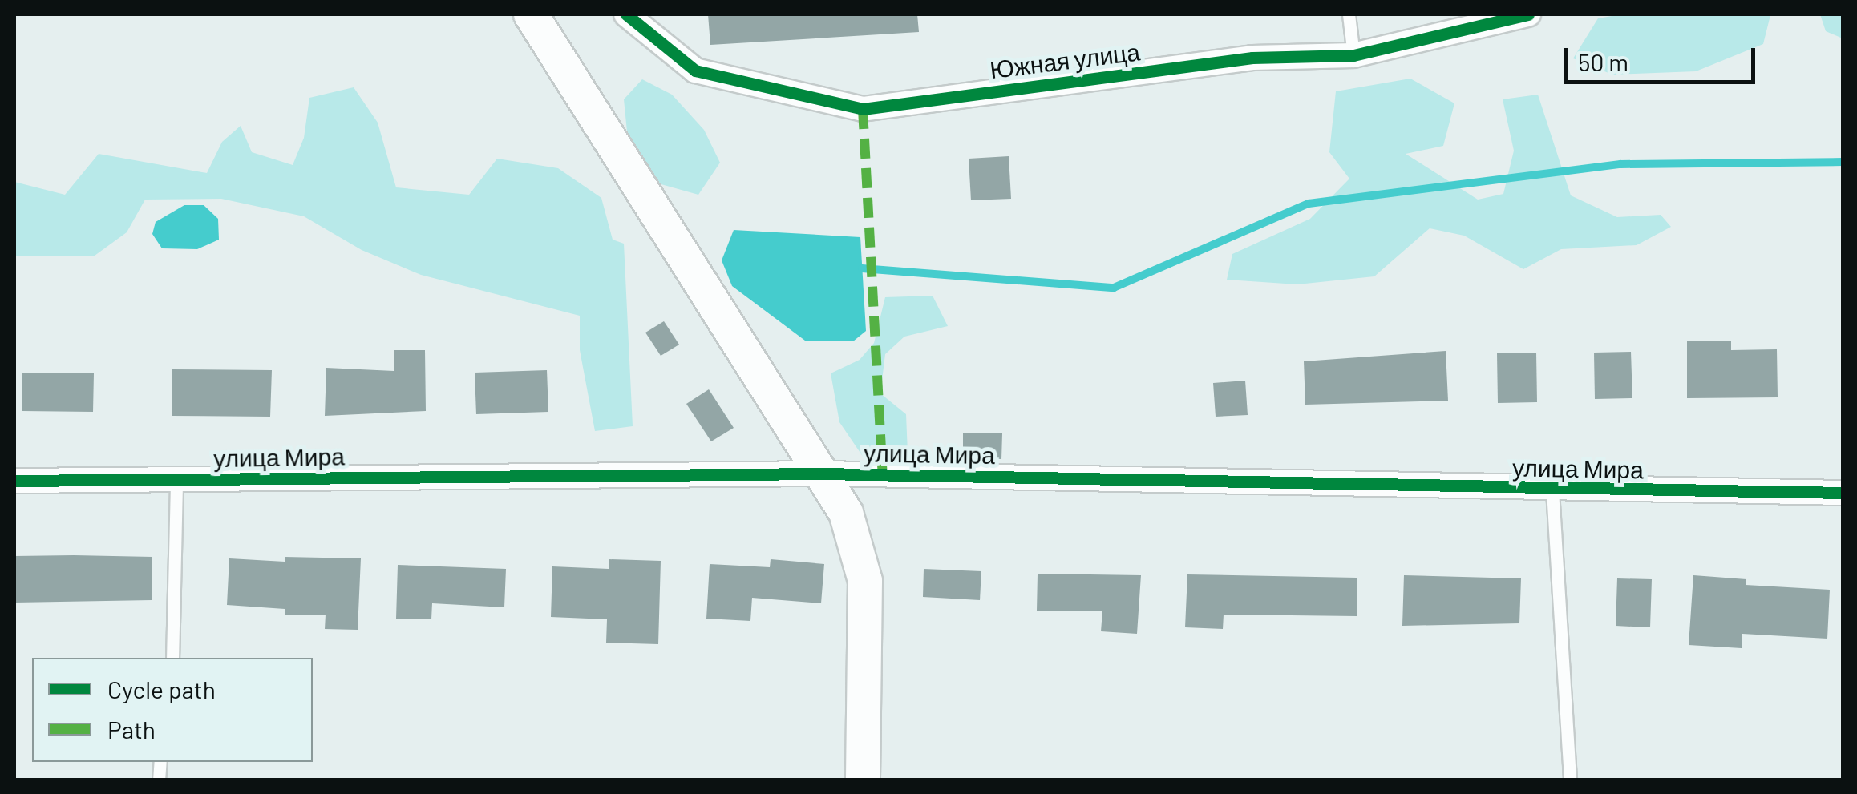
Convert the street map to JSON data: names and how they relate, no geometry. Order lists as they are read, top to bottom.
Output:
{
  "streets": {
    "street": ["Южная улица", "улица Мира"]
  },
  "legend": ["Cycle path", "Path"],
  "scale_bar": "50 m"
}
